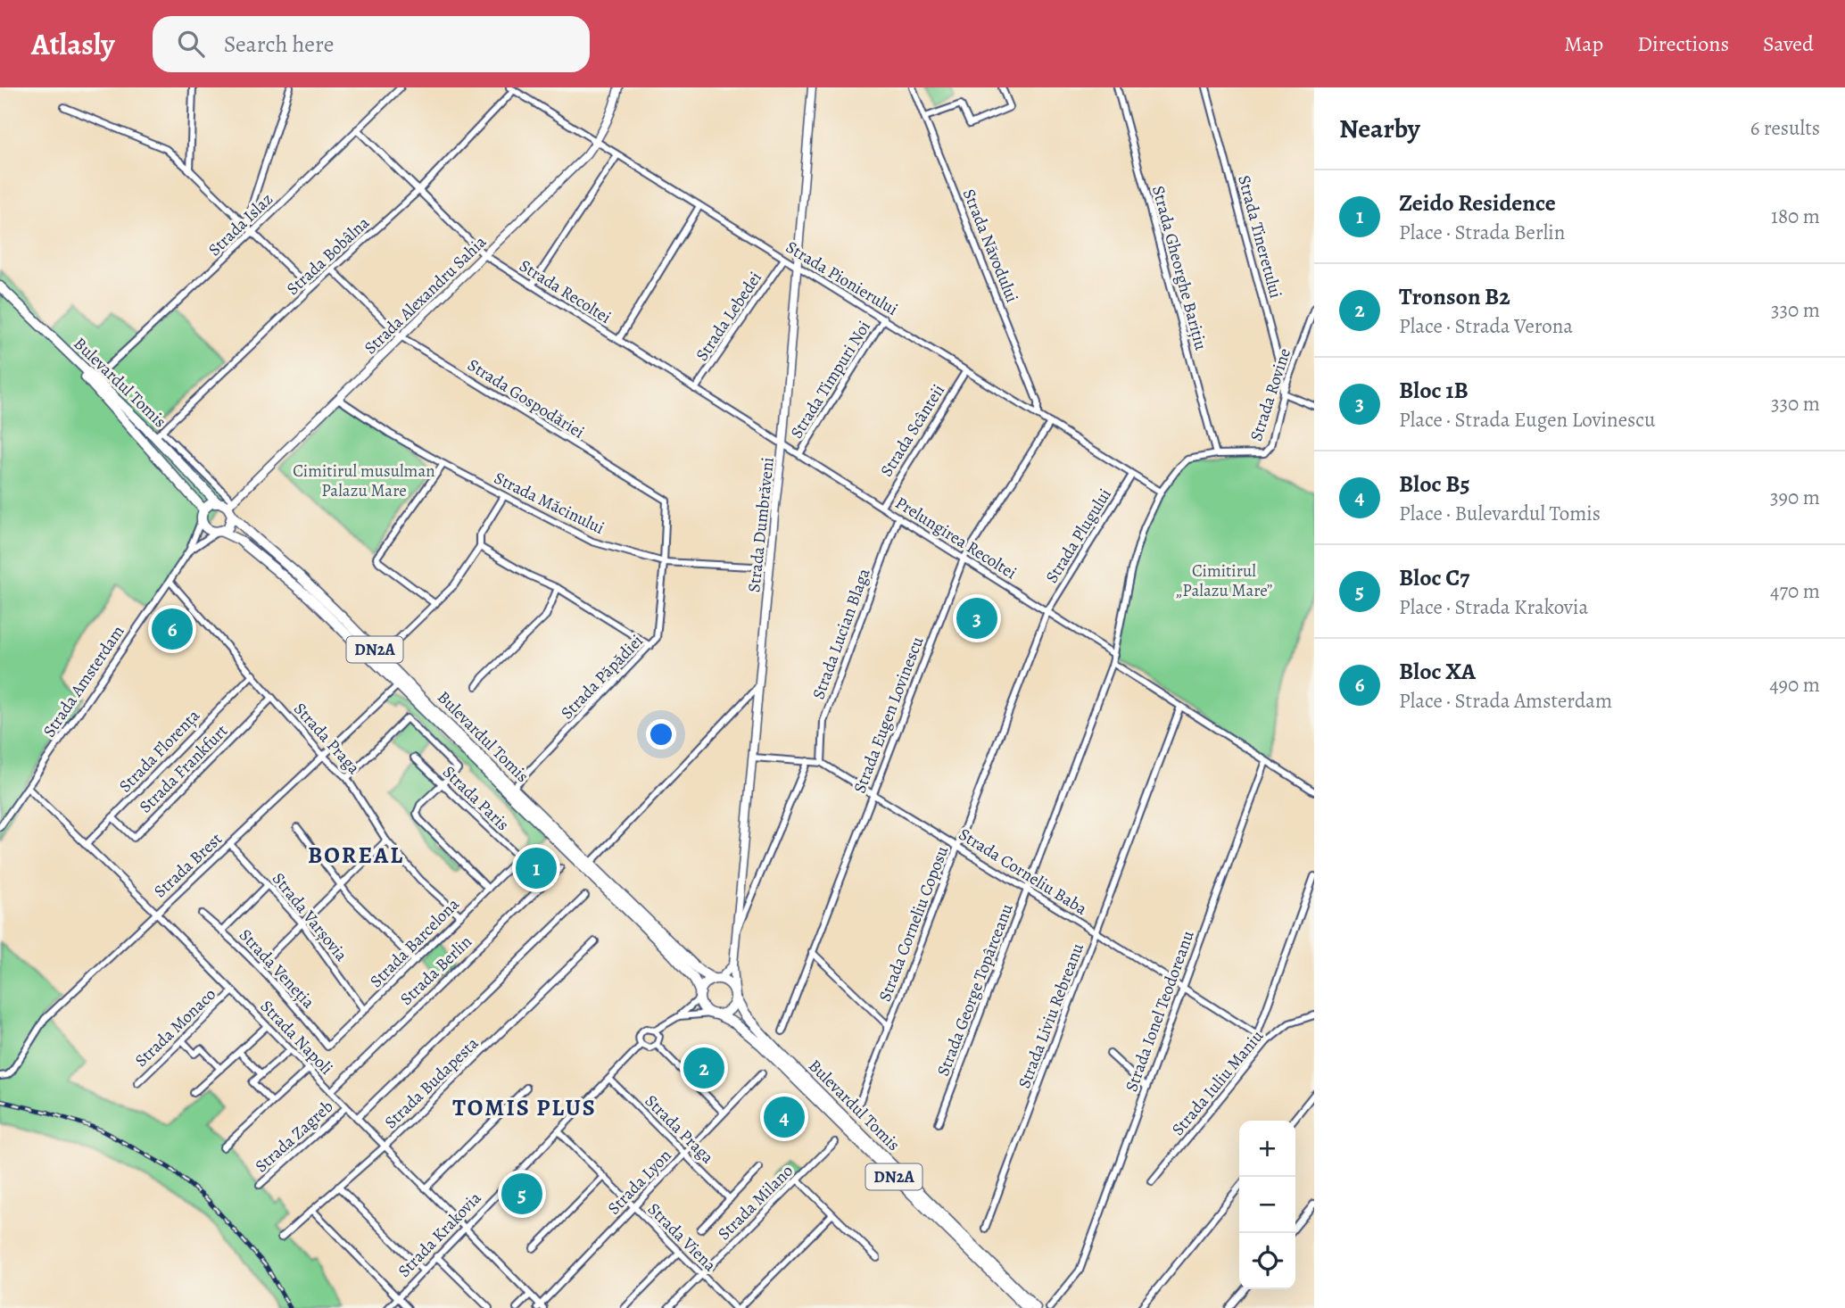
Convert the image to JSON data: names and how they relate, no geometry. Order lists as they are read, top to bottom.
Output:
{
  "streets": {
    "main road": ["Bulevardul Tomis", "DN2A"],
    "street": [
      "Strada Islaz",
      "Strada Tineretului",
      "Strada Năvodului",
      "Strada Bobâlna",
      "Strada Gheorghe Barițiu",
      "Strada Pionierului",
      "Strada Recoltei",
      "Strada Alexandru Sahia",
      "Strada Lebedei",
      "Strada Timpuri Noi",
      "Strada Rovine",
      "Strada Gospodăriei",
      "Strada Scânteii",
      "Strada Măcinului",
      "Strada Dumbrăveni",
      "Strada Plugului",
      "Prelungirea Recoltei",
      "Strada Lucian Blaga",
      "Strada Păpădiei",
      "Strada Amsterdam",
      "Strada Eugen Lovinescu",
      "Strada Praga",
      "Strada Florența",
      "Strada Frankfurt",
      "Strada Paris",
      "Strada Brest",
      "Strada Corneliu Baba",
      "Strada Varșovia",
      "Strada Corneliu Coposu",
      "Strada Barcelona",
      "Strada Veneția",
      "Strada Berlin",
      "Strada George Topârceanu",
      "Strada Ionel Teodoreanu",
      "Strada Liviu Rebreanu",
      "Strada Monaco",
      "Strada Napoli",
      "Strada Budapesta",
      "Strada Iuliu Maniu",
      "Strada Zagreb",
      "Strada Lyon",
      "Strada Milano",
      "Strada Krakovia",
      "Strada Viena"
    ]
  },
  "crossings": [
    ["Strada Islaz", "Strada Recoltei"],
    ["Strada Islaz", "Bulevardul Tomis"],
    ["Strada Tineretului", "Strada Rovine"],
    ["Strada Năvodului", "Strada Pionierului"],
    ["Strada Bobâlna", "Strada Pionierului"],
    ["Strada Bobâlna", "Strada Recoltei"],
    ["Strada Bobâlna", "Bulevardul Tomis"],
    ["Strada Bobâlna", "Strada Gospodăriei"],
    ["Strada Gheorghe Barițiu", "Strada George Topârceanu"],
    ["Strada Pionierului", "Strada Alexandru Sahia"],
    ["Strada Pionierului", "Strada Lebedei"],
    ["Strada Pionierului", "Strada Timpuri Noi"],
    ["Strada Pionierului", "Strada Scânteii"],
    ["Strada Pionierului", "Strada Dumbrăveni"],
    ["Strada Pionierului", "Strada Plugului"],
    ["Strada Pionierului", "Strada Eugen Lovinescu"],
    ["Strada Pionierului", "Strada George Topârceanu"],
    ["Strada Recoltei", "Strada Alexandru Sahia"],
    ["Strada Recoltei", "Strada Lebedei"],
    ["Strada Recoltei", "Strada Dumbrăveni"],
    ["Strada Recoltei", "Prelungirea Recoltei"],
    ["Strada Alexandru Sahia", "Bulevardul Tomis"],
    ["Strada Alexandru Sahia", "Strada Gospodăriei"],
    ["Strada Alexandru Sahia", "Strada Măcinului"],
    ["Strada Alexandru Sahia", "Strada Amsterdam"],
    ["Strada Timpuri Noi", "Prelungirea Recoltei"],
    ["Bulevardul Tomis", "Strada Dumbrăveni"],
    ["Bulevardul Tomis", "DN2A"],
    ["Bulevardul Tomis", "Strada Păpădiei"],
    ["Bulevardul Tomis", "Strada Amsterdam"],
    ["Bulevardul Tomis", "Strada Brest"],
    ["Strada Rovine", "Strada George Topârceanu"],
    ["Strada Gospodăriei", "Strada Măcinului"],
    ["Strada Gospodăriei", "Strada Păpădiei"],
    ["Strada Scânteii", "Prelungirea Recoltei"],
    ["Strada Măcinului", "Strada Dumbrăveni"],
    ["Strada Măcinului", "Strada Păpădiei"],
    ["Strada Dumbrăveni", "Prelungirea Recoltei"],
    ["Strada Dumbrăveni", "DN2A"],
    ["Strada Dumbrăveni", "Strada Corneliu Baba"],
    ["Strada Plugului", "Prelungirea Recoltei"],
    ["Strada Plugului", "Strada Corneliu Coposu"],
    ["Prelungirea Recoltei", "Strada Lucian Blaga"],
    ["Prelungirea Recoltei", "Strada Eugen Lovinescu"],
    ["Prelungirea Recoltei", "Strada Corneliu Coposu"],
    ["Prelungirea Recoltei", "Strada George Topârceanu"],
    ["Strada Lucian Blaga", "Strada Corneliu Baba"],
    ["Strada Amsterdam", "Strada Praga"],
    ["Strada Amsterdam", "Strada Napoli"],
    ["Strada Eugen Lovinescu", "Strada Corneliu Baba"],
    ["Strada Praga", "Strada Florența"],
    ["Strada Praga", "Strada Frankfurt"],
    ["Strada Praga", "Strada Brest"],
    ["Strada Praga", "Strada Barcelona"],
    ["Strada Praga", "Strada Lyon"],
    ["Strada Praga", "Strada Krakovia"],
    ["Strada Florența", "Strada Frankfurt"],
    ["Strada Florența", "Strada Napoli"],
    ["Strada Paris", "Strada Barcelona"],
    ["Strada Brest", "Strada Varșovia"],
    ["Strada Brest", "Strada Napoli"],
    ["Strada Corneliu Baba", "Strada Corneliu Coposu"],
    ["Strada Corneliu Baba", "Strada George Topârceanu"],
    ["Strada Corneliu Baba", "Strada Ionel Teodoreanu"],
    ["Strada Corneliu Baba", "Strada Liviu Rebreanu"],
    ["Strada Corneliu Baba", "Strada Iuliu Maniu"],
    ["Strada Varșovia", "Strada Barcelona"],
    ["Strada Barcelona", "Strada Veneția"],
    ["Strada Berlin", "Strada Napoli"],
    ["Strada Monaco", "Strada Napoli"],
    ["Strada Napoli", "Strada Budapesta"],
    ["Strada Napoli", "Strada Zagreb"],
    ["Strada Napoli", "Strada Lyon"],
    ["Strada Napoli", "Strada Krakovia"],
    ["Strada Lyon", "Strada Viena"],
    ["Strada Milano", "Strada Viena"],
    ["Strada Krakovia", "Strada Viena"]
  ],
  "districts": ["BOREAL", "TOMIS PLUS"],
  "parks": ["Cimitirul musulman Palazu Mare", "Cimitirul „Palazu Mare”"],
  "page": {
    "header": "Atlasly",
    "search": "Search here",
    "nav": ["Map", "Directions", "Saved"],
    "heading": ["Nearby", "6 results"],
    "list": [
      {
        "mark": "1",
        "name": "Zeido Residence",
        "note": "Place · Strada Berlin",
        "value": "180 m"
      },
      {
        "mark": "2",
        "name": "Tronson B2",
        "note": "Place · Strada Verona",
        "value": "330 m"
      },
      {
        "mark": "3",
        "name": "Bloc 1B",
        "note": "Place · Strada Eugen Lovinescu",
        "value": "330 m"
      },
      {
        "mark": "4",
        "name": "Bloc B5",
        "note": "Place · Bulevardul Tomis",
        "value": "390 m"
      },
      {
        "mark": "5",
        "name": "Bloc C7",
        "note": "Place · Strada Krakovia",
        "value": "470 m"
      },
      {
        "mark": "6",
        "name": "Bloc XA",
        "note": "Place · Strada Amsterdam",
        "value": "490 m"
      }
    ],
    "pins": [
      "3",
      "6",
      "1",
      "2",
      "4",
      "5"
    ],
    "map_buttons": ["+", "−"]
  }
}
